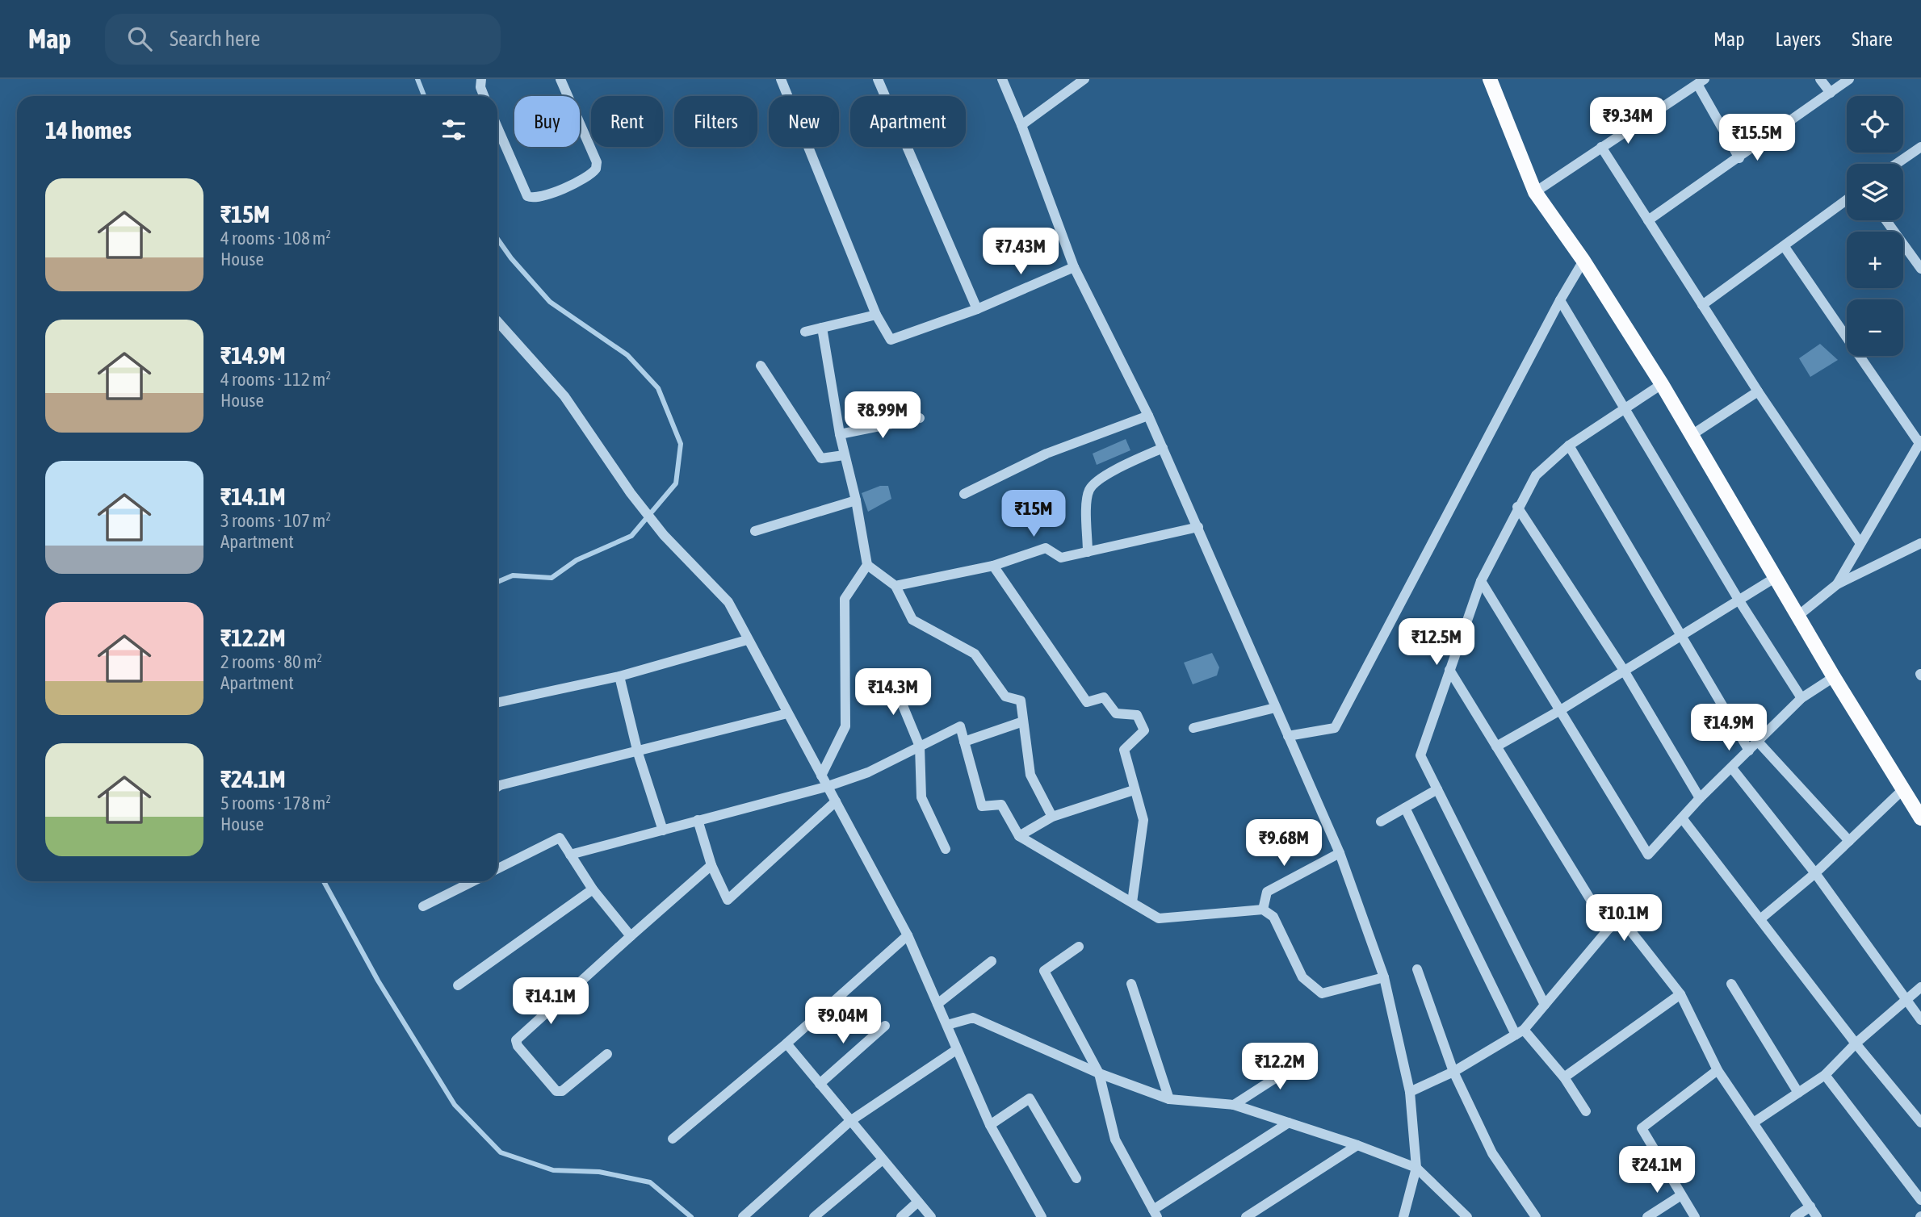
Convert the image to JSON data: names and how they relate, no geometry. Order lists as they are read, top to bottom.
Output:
{
  "page": {
    "header": "Map",
    "search": "Search here",
    "nav": ["Map", "Layers", "Share"],
    "map_buttons": ["+", "−"],
    "chip": [
      "Buy",
      "Rent",
      "Filters",
      "New",
      "Apartment"
    ],
    "heading": "14 homes",
    "price": [
      "₹9.34M",
      "₹15.5M",
      "₹7.43M",
      "₹8.99M",
      "₹15M",
      "₹12.5M",
      "₹14.3M",
      "₹14.9M",
      "₹9.68M",
      "₹10.1M",
      "₹14.1M",
      "₹9.04M",
      "₹12.2M",
      "₹24.1M"
    ],
    "list": [
      {
        "name": "₹15M",
        "note": "4 rooms · 108 m² · House"
      },
      {
        "name": "₹14.9M",
        "note": "4 rooms · 112 m² · House"
      },
      {
        "name": "₹14.1M",
        "note": "3 rooms · 107 m² · Apartment"
      },
      {
        "name": "₹12.2M",
        "note": "2 rooms · 80 m² · Apartment"
      },
      {
        "name": "₹24.1M",
        "note": "5 rooms · 178 m² · House"
      }
    ]
  }
}
